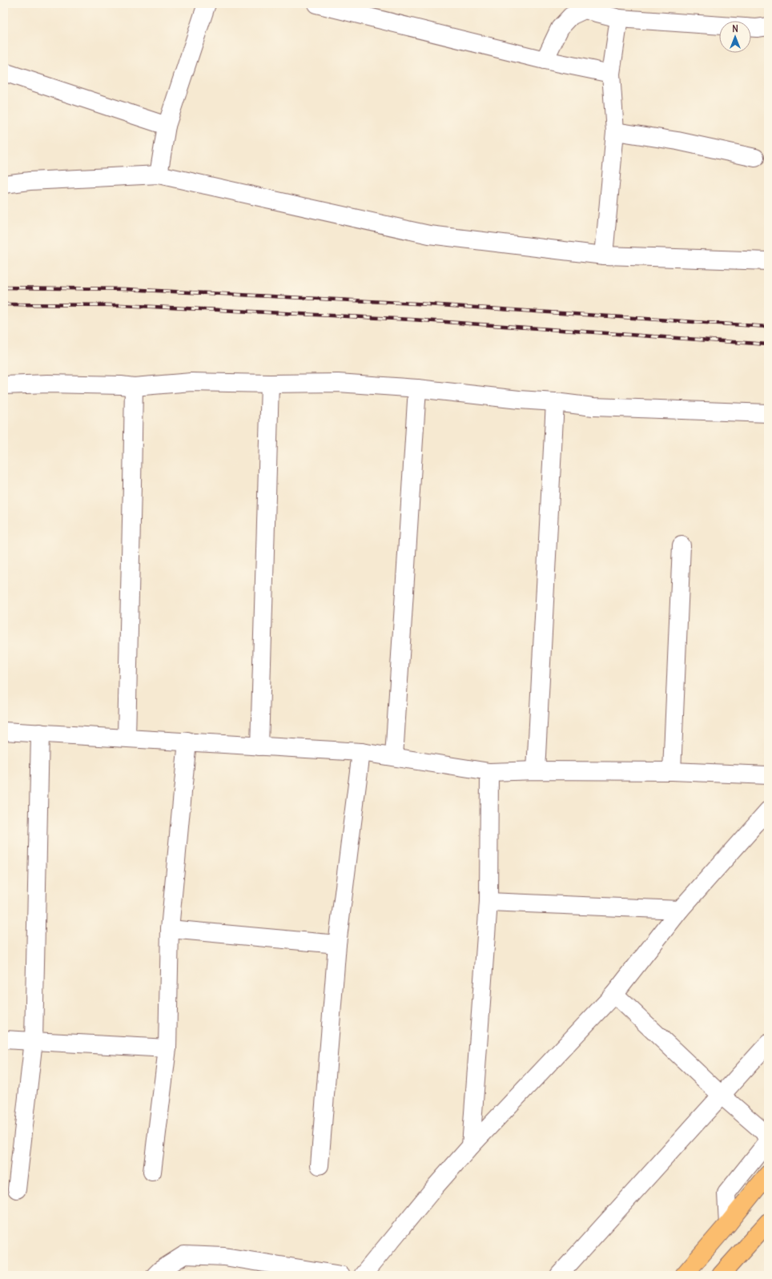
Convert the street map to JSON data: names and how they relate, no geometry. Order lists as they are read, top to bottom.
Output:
{
  "north": "top"
}
